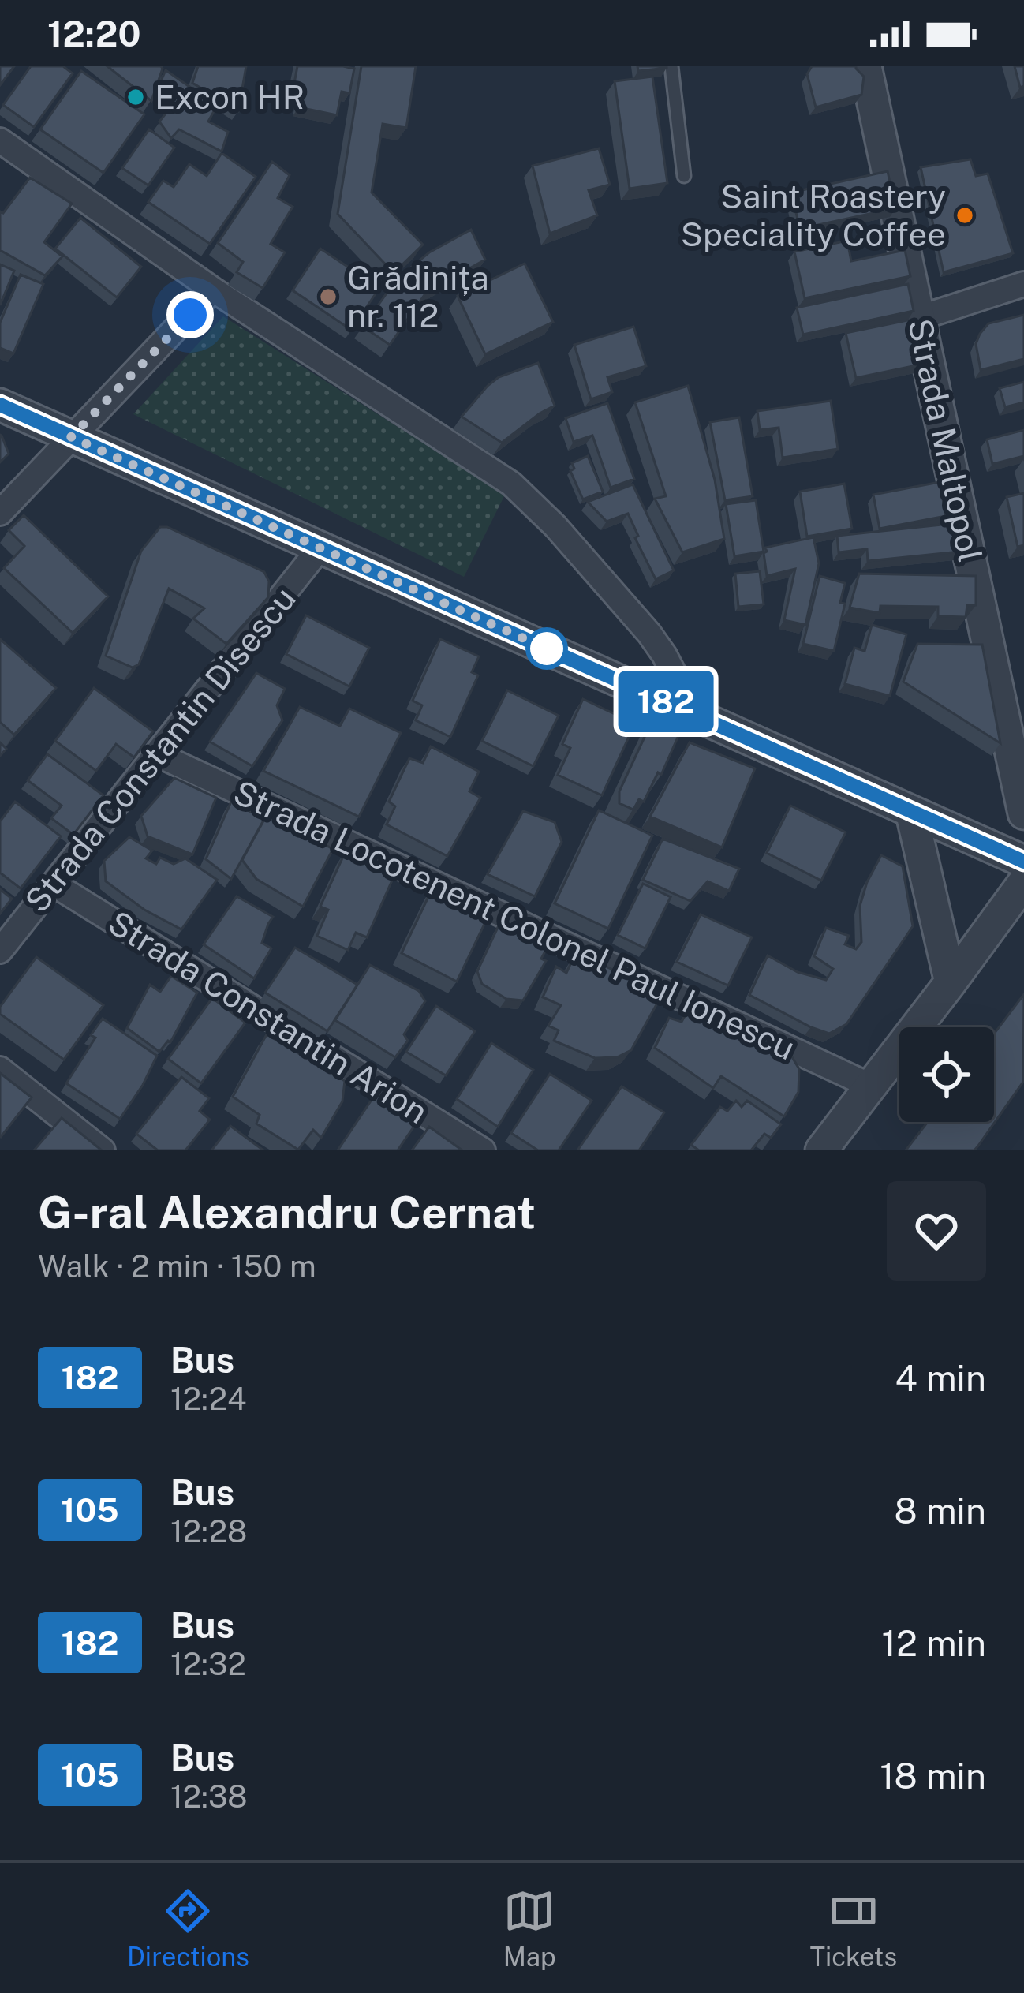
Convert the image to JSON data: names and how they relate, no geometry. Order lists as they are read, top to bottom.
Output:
{
  "streets": {
    "street": [
      "Strada Maltopol",
      "Strada Constantin Disescu",
      "Strada Locotenent Colonel Paul Ionescu",
      "Strada Constantin Arion"
    ]
  },
  "crossings": [
    ["Strada Constantin Disescu", "Strada Locotenent Colonel Paul Ionescu"],
    ["Strada Constantin Disescu", "Strada Constantin Arion"]
  ],
  "places": ["Excon HR", "Saint Roastery Speciality Coffee", "Grădinița nr. 112"],
  "lines": ["bus line 182"],
  "page": {
    "status": "12:20",
    "on_map": "182",
    "heading": ["G-ral Alexandru Cernat", "Walk · 2 min · 150 m"],
    "list": [
      {
        "mark": "182",
        "name": "Bus",
        "note": "12:24",
        "value": "4 min"
      },
      {
        "mark": "105",
        "name": "Bus",
        "note": "12:28",
        "value": "8 min"
      },
      {
        "mark": "182",
        "name": "Bus",
        "note": "12:32",
        "value": "12 min"
      },
      {
        "mark": "105",
        "name": "Bus",
        "note": "12:38",
        "value": "18 min"
      }
    ],
    "tabs": ["Directions", "Map", "Tickets"]
  }
}
